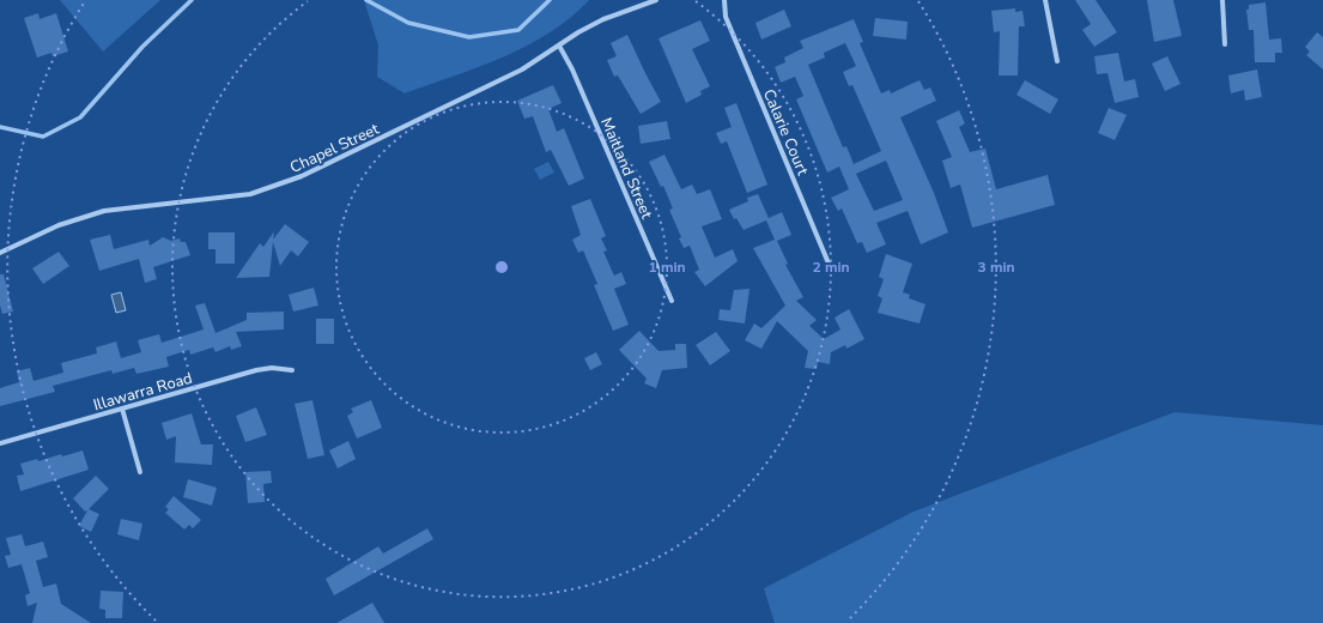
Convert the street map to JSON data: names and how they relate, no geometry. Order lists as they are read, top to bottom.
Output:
{
  "streets": {
    "street": [
      "Calarie Court",
      "Chapel Street",
      "Maitland Street",
      "Illawarra Road"
    ]
  },
  "crossings": [
    ["Chapel Street", "Maitland Street"]
  ],
  "rings": ["1 min", "2 min", "3 min"]
}
